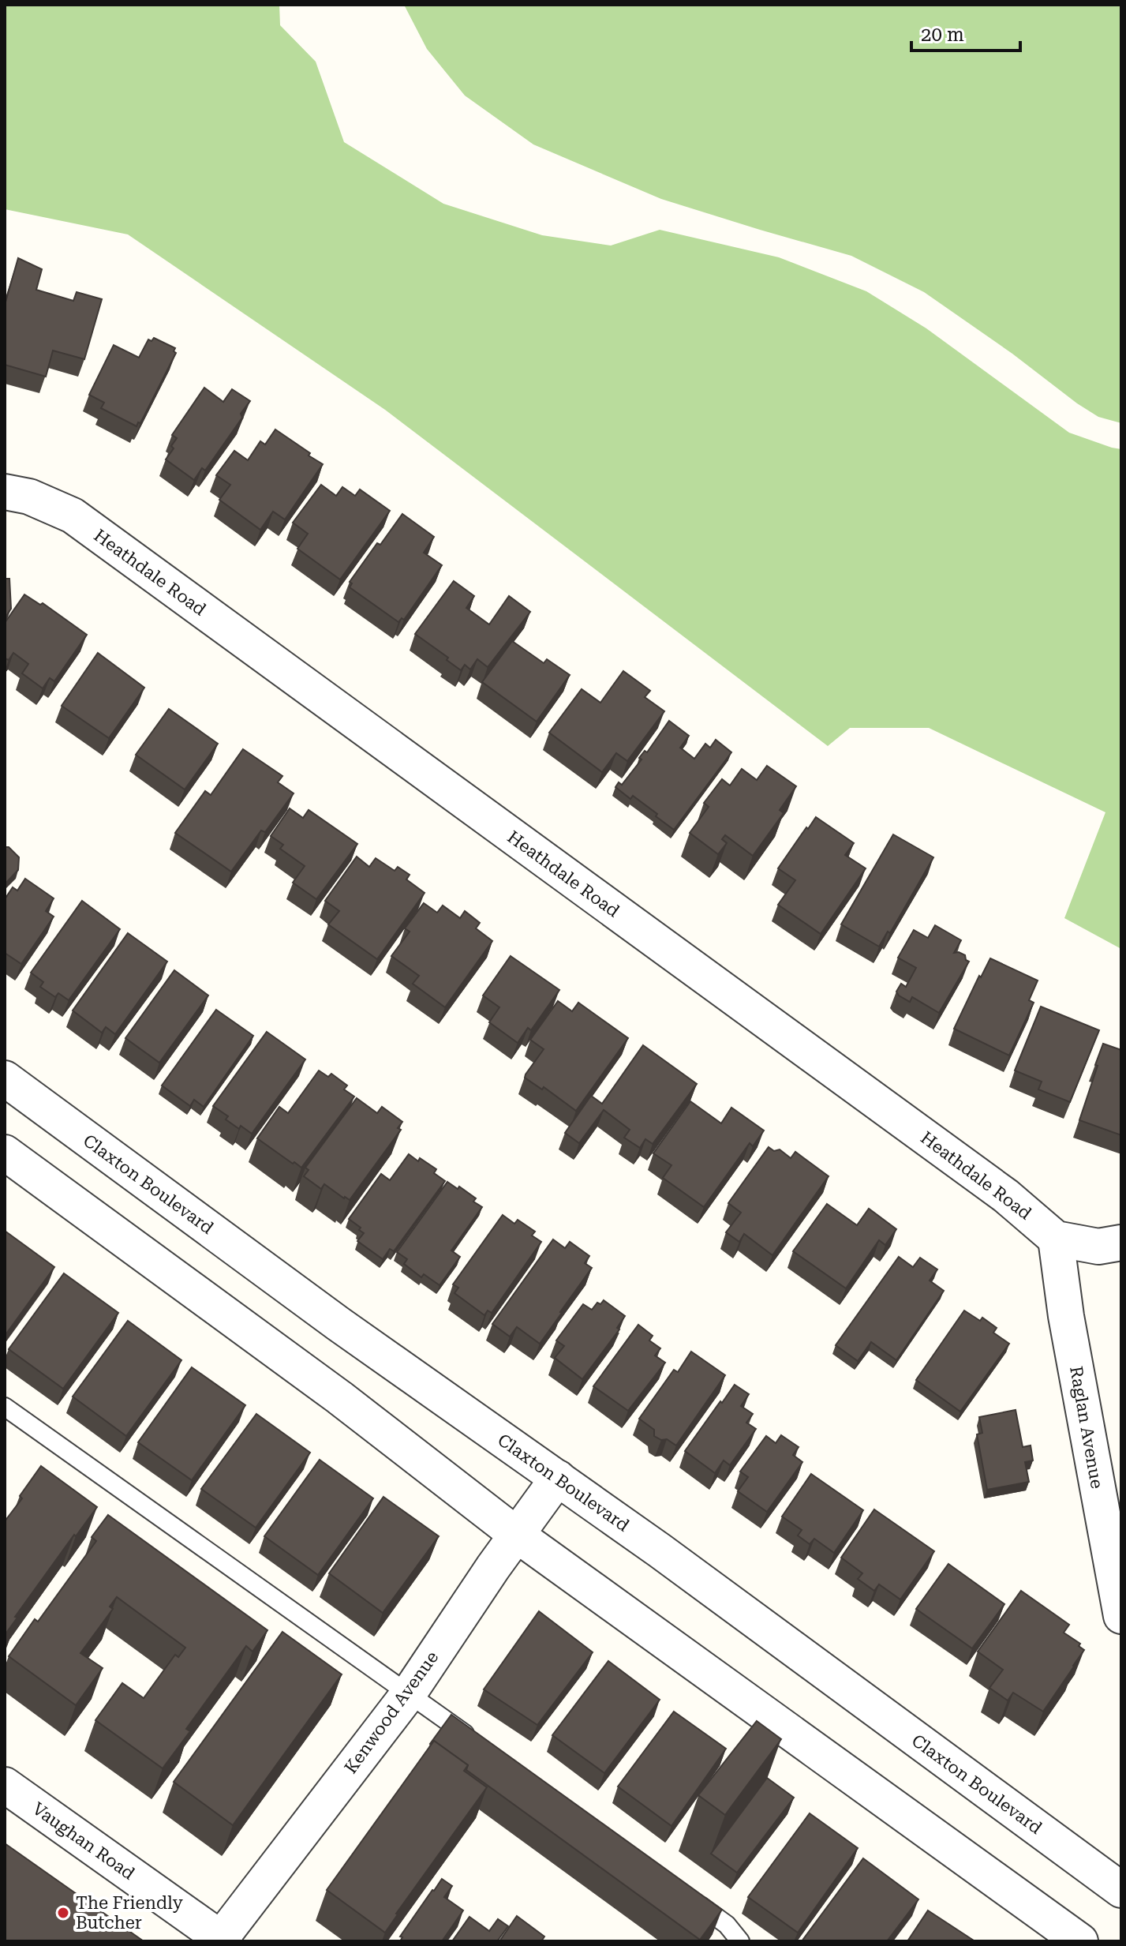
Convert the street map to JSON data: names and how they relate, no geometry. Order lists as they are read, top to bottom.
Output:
{
  "streets": {
    "street": [
      "Heathdale Road",
      "Claxton Boulevard",
      "Raglan Avenue",
      "Kenwood Avenue",
      "Vaughan Road"
    ]
  },
  "crossings": [
    ["Heathdale Road", "Raglan Avenue"],
    ["Claxton Boulevard", "Kenwood Avenue"],
    ["Kenwood Avenue", "Vaughan Road"]
  ],
  "places": ["The Friendly Butcher"],
  "scale_bar": "20 m"
}
